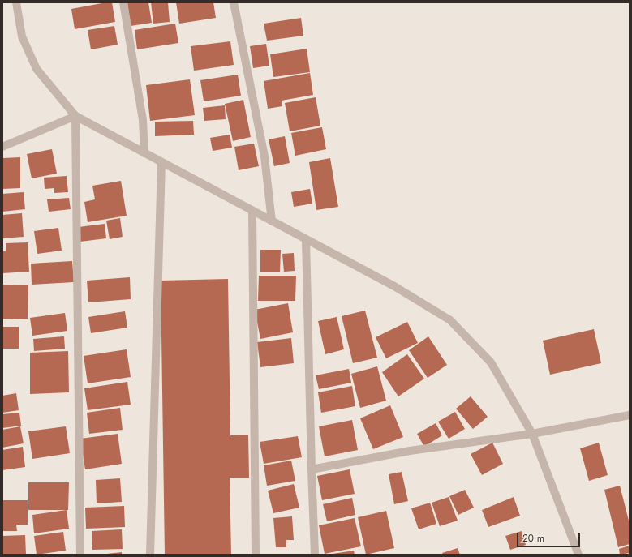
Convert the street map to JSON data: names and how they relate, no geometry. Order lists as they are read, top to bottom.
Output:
{
  "scale_bar": "20 m"
}
